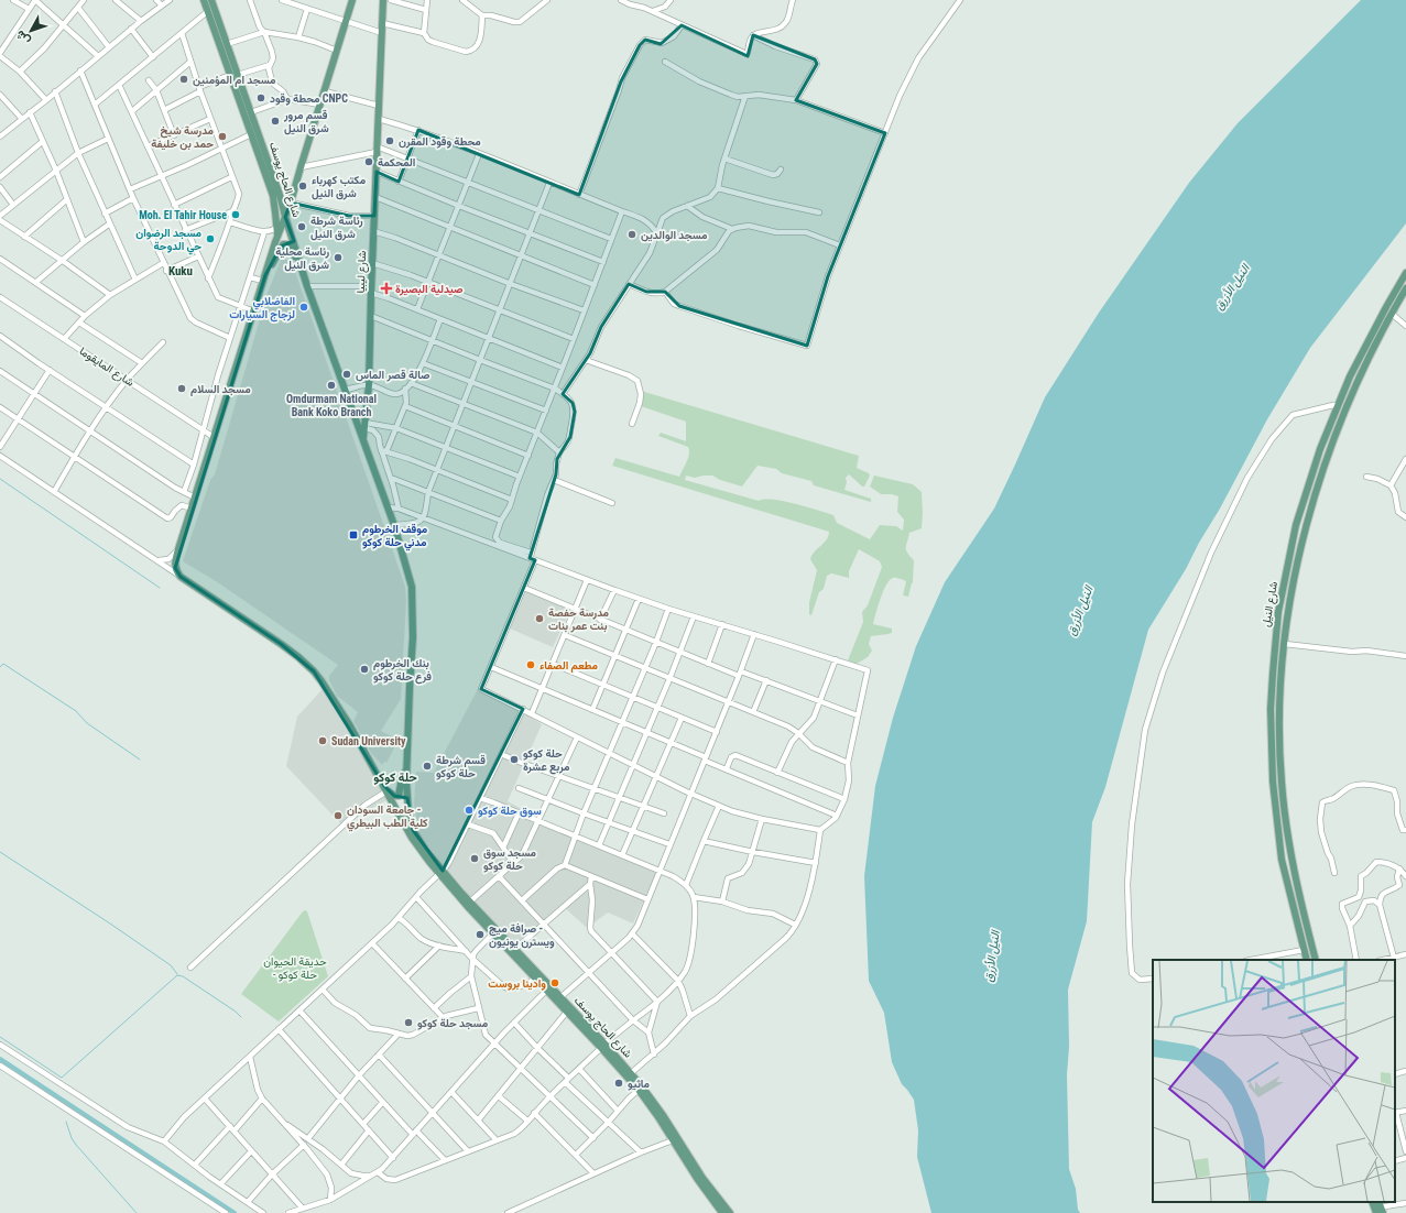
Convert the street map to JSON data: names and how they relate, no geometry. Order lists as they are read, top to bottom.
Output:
{
  "streets": {
    "main road": ["شارع الحاج يوسف", "شارع ليبيا", "شارع النيل"],
    "street": ["شارع المايقوما"]
  },
  "districts": ["Kuku", "حلة كوكو"],
  "water": ["النيل الأزرق"],
  "parks": ["حديقة الحيوان - حلة كوكو"],
  "places": {
    "other": [
      "مسجد ام المؤمنين",
      "محطة وقود CNPC",
      "قسم مرور شرق النيل",
      "مدرسة شيخ حمد بن خليفة",
      "محطة وقود المقرن",
      "المحكمة",
      "مكتب كهرباء شرق النيل",
      "Moh. El Tahir House",
      "رئاسة شرطة شرق النيل",
      "مسجد الوالدين",
      "مسجد الرضوان حي الدوحة",
      "رئاسة محلية شرق النيل",
      "الفاضلابي لزجاج السيارات",
      "صالة قصر الماس",
      "Omdurmam National Bank Koko Branch",
      "مسجد السلام",
      "مدرسة حفصة بنت عمر بنات",
      "مطعم الصفاء",
      "بنك الخرطوم فرع حلة كوكو",
      "Sudan University",
      "حلة كوكو مربع عشرة",
      "قسم شرطة حلة كوكو",
      "سوق حلة كوكو",
      "جامعة السودان - كلية الطب البيطري",
      "مسجد سوق حلة كوكو",
      "صرافة ميج - ويسترن يونيون",
      "وادينا بروست",
      "مسجد حلة كوكو",
      "ماثيو"
    ],
    "health": ["صيدلية البصيرة"],
    "transit": ["موقف الخرطوم مدني حلة كوكو"]
  },
  "north": "bottom left"
}
